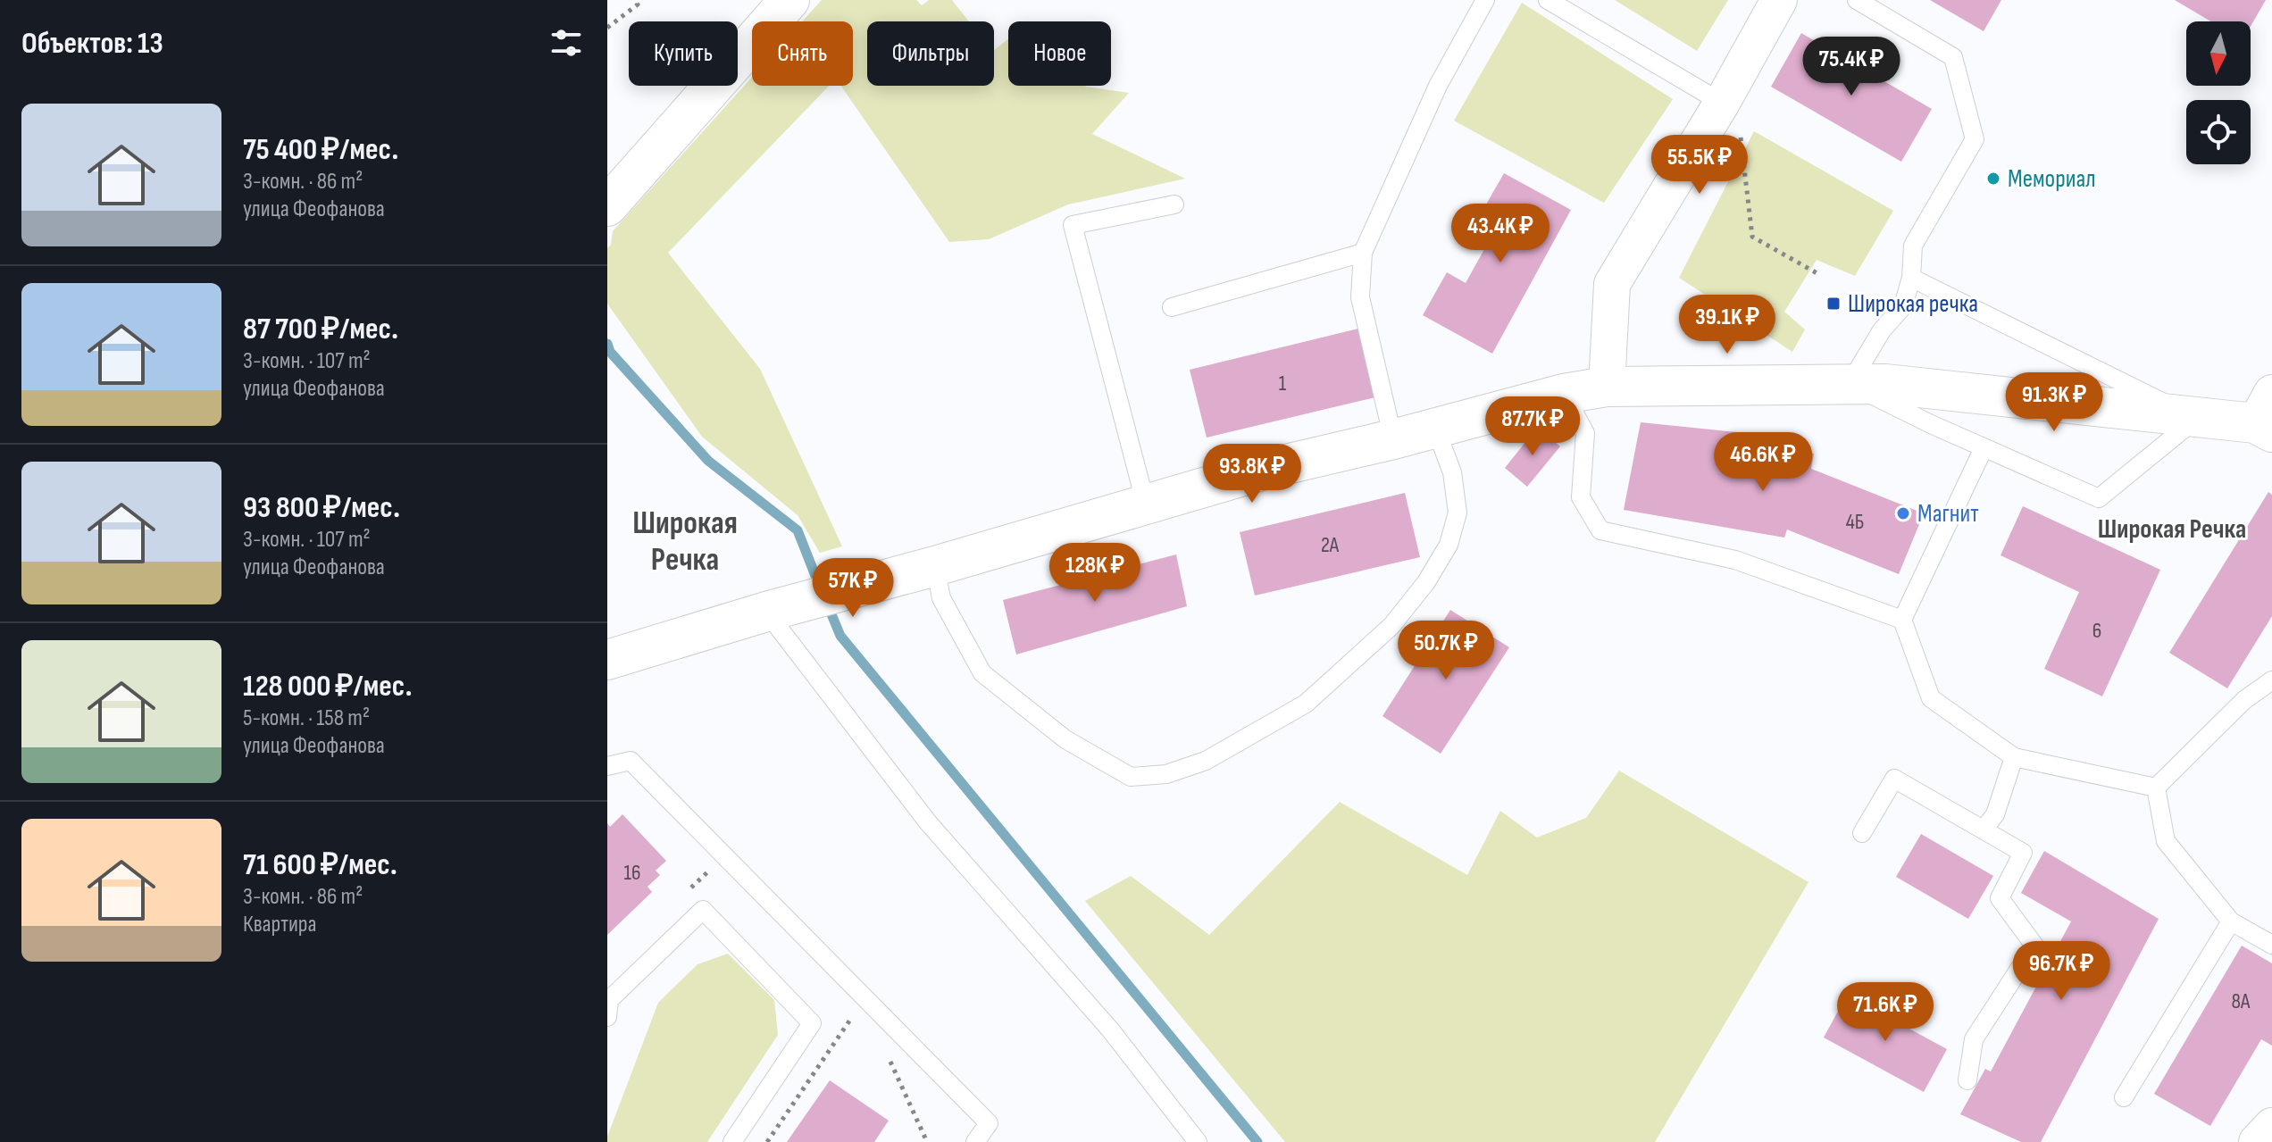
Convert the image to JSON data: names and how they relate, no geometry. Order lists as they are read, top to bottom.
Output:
{
  "districts": ["Широкая Речка", "Широкая Речка"],
  "places": {
    "other": ["Мемориал", "Магнит"],
    "transit": ["Широкая речка"]
  },
  "house_numbers": [
    "1",
    "4Б",
    "2А",
    "6",
    "16",
    "8А"
  ],
  "north": "bottom",
  "page": {
    "heading": "Объектов: 13",
    "chip": [
      "Купить",
      "Снять",
      "Фильтры",
      "Новое"
    ],
    "price": [
      "75.4K ₽",
      "55.5K ₽",
      "43.4K ₽",
      "39.1K ₽",
      "91.3K ₽",
      "87.7K ₽",
      "46.6K ₽",
      "93.8K ₽",
      "128K ₽",
      "57K ₽",
      "50.7K ₽",
      "96.7K ₽",
      "71.6K ₽"
    ],
    "list": [
      {
        "name": "75 400 ₽/мес.",
        "note": "3-комн. · 86 m² · улица Феофанова"
      },
      {
        "name": "87 700 ₽/мес.",
        "note": "3-комн. · 107 m² · улица Феофанова"
      },
      {
        "name": "93 800 ₽/мес.",
        "note": "3-комн. · 107 m² · улица Феофанова"
      },
      {
        "name": "128 000 ₽/мес.",
        "note": "5-комн. · 158 m² · улица Феофанова"
      },
      {
        "name": "71 600 ₽/мес.",
        "note": "3-комн. · 86 m² · Квартира"
      }
    ]
  }
}
